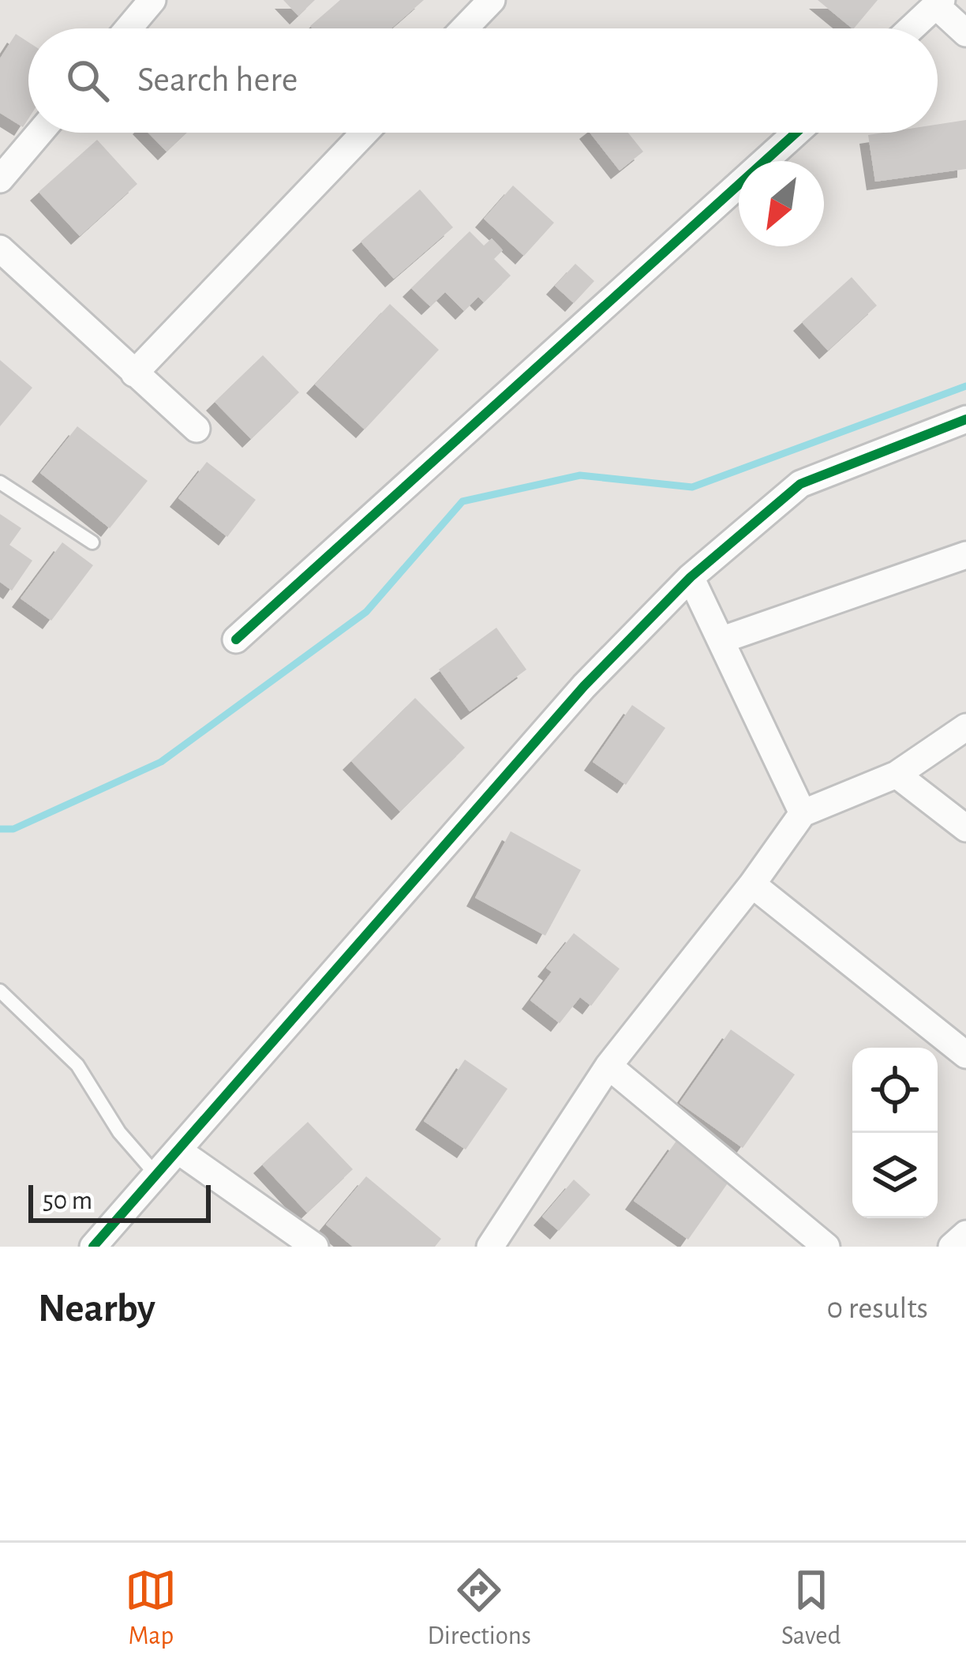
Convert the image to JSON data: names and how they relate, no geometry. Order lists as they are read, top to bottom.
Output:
{
  "scale_bar": "50 m",
  "north": "bottom left",
  "page": {
    "search": "Search here",
    "scale": "50 m",
    "heading": ["Nearby", "0 results"],
    "nav": ["Map", "Directions", "Saved"]
  }
}
